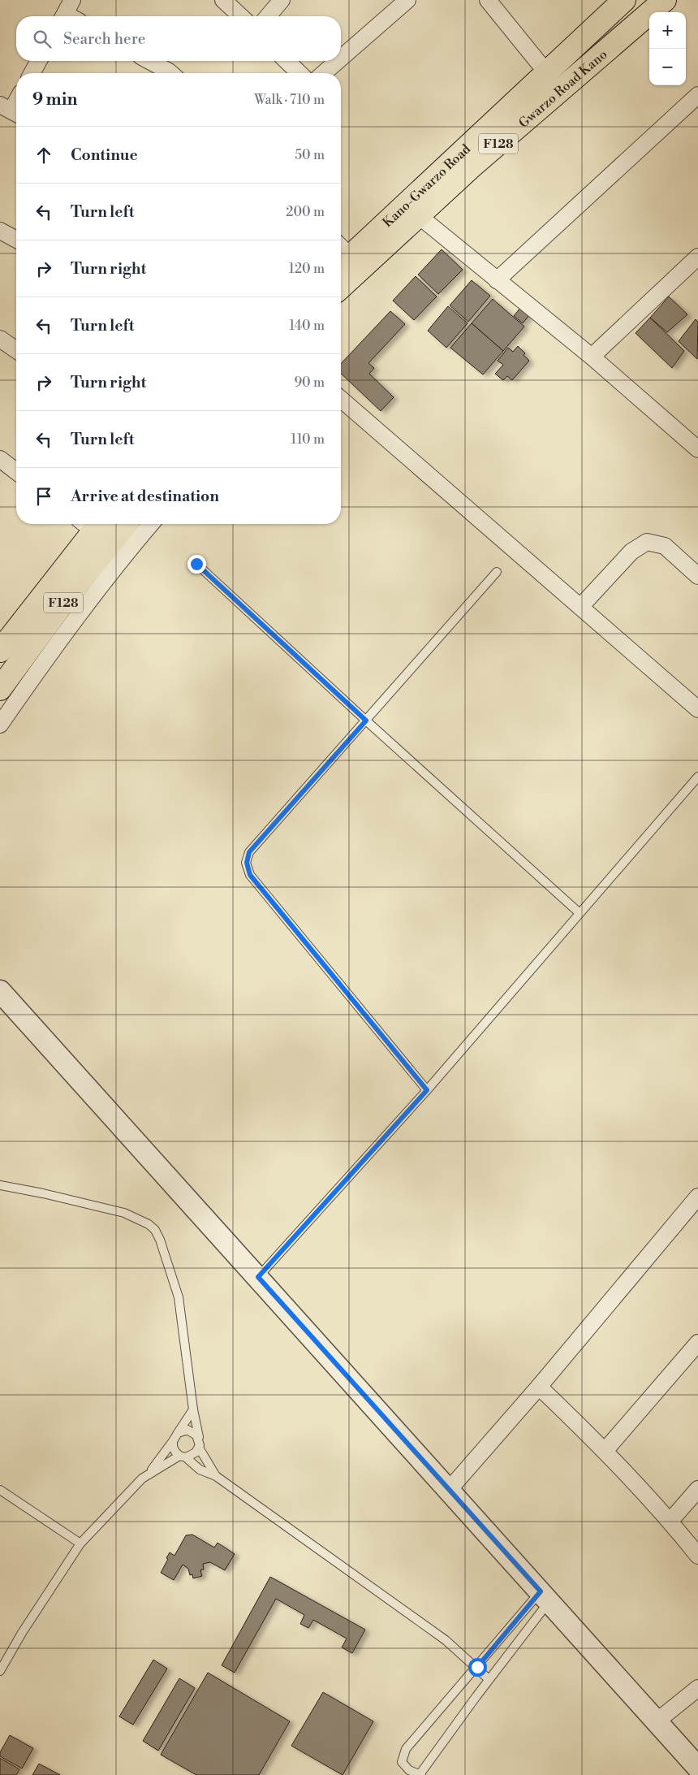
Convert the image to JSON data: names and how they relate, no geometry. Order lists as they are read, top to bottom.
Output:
{
  "streets": {
    "main road": ["Gwarzo Road Kano", "F128", "Kano-Gwarzo Road"]
  },
  "page": {
    "map_buttons": ["+", "−"],
    "search": "Search here",
    "heading": ["9 min", "Walk · 710 m"],
    "list": [
      ["Continue", "50 m"],
      ["Turn left", "200 m"],
      ["Turn right", "120 m"],
      ["Turn left", "140 m"],
      ["Turn right", "90 m"],
      ["Turn left", "110 m"],
      "Arrive at destination"
    ]
  }
}
